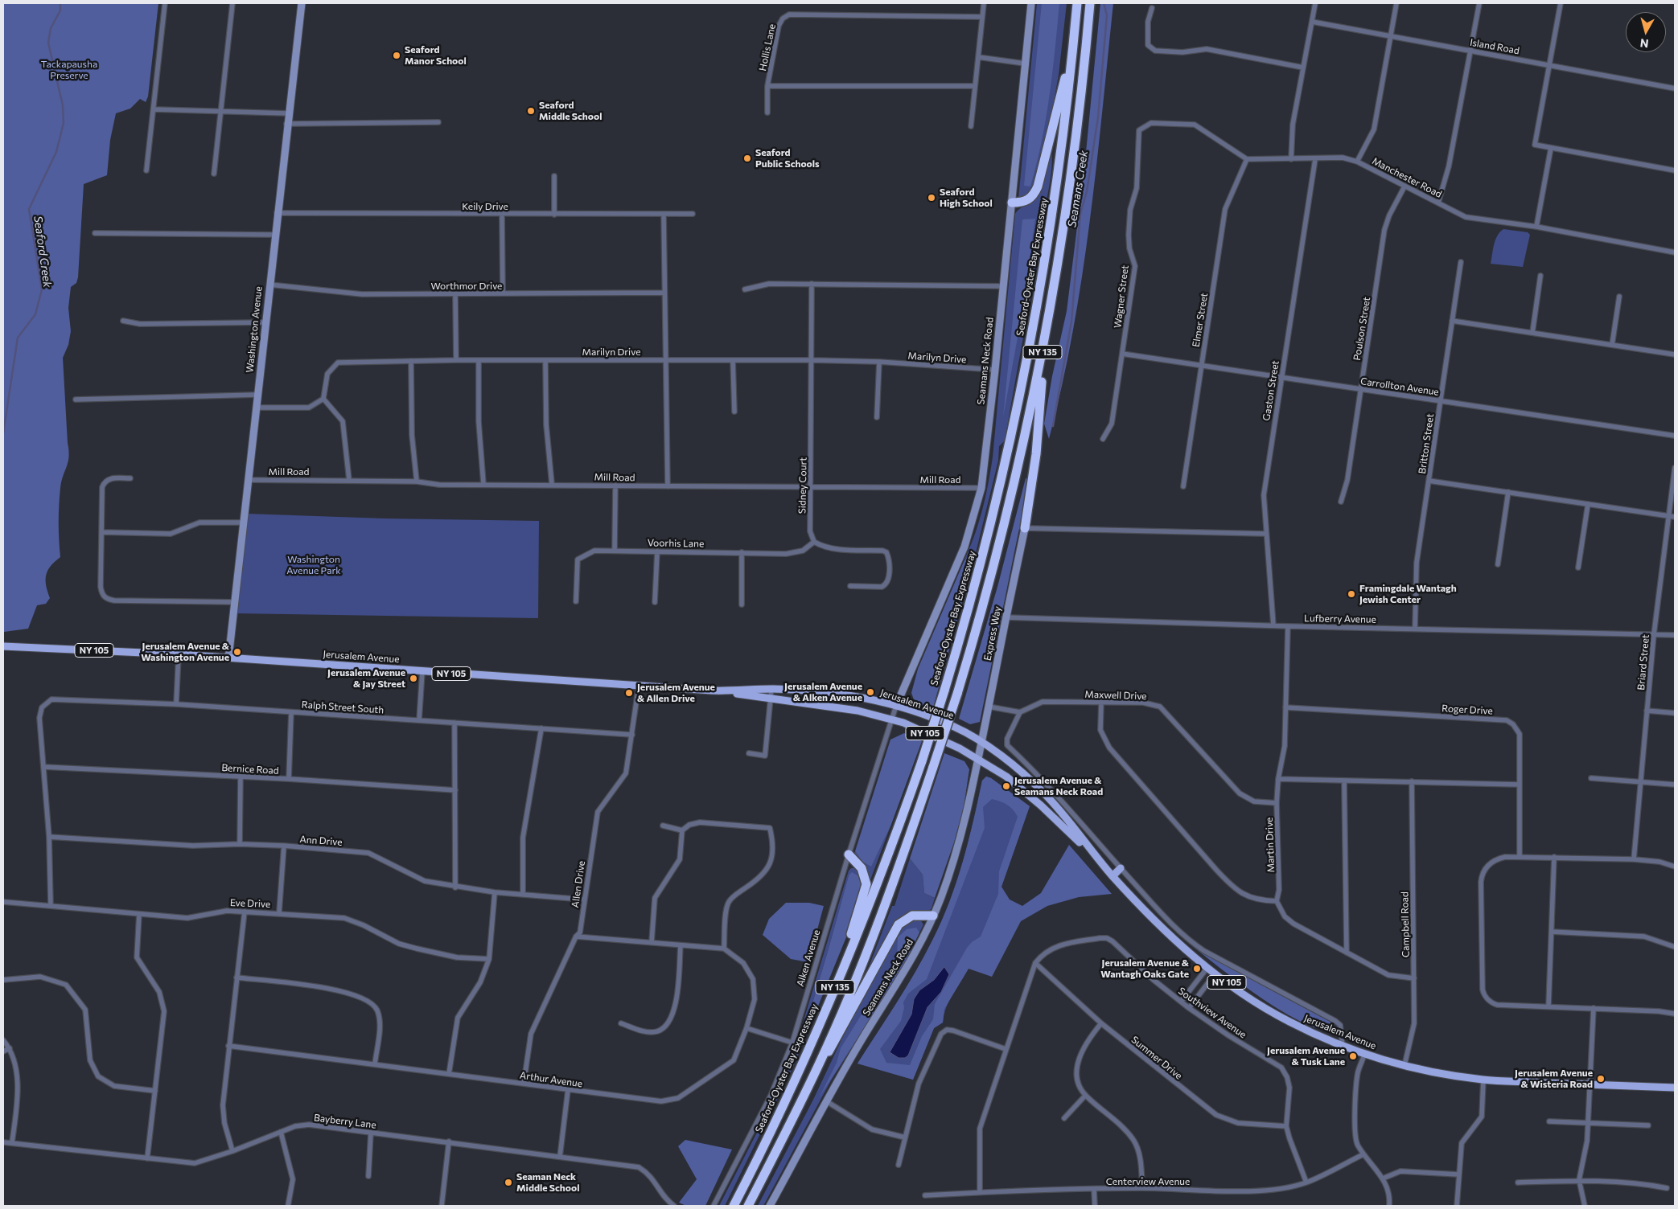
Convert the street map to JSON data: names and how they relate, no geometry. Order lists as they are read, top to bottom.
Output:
{
  "streets": {
    "highway": ["Seaford-Oyster Bay Expressway", "NY 135"],
    "main road": ["NY 105", "Jerusalem Avenue"],
    "street": [
      "Island Road",
      "Hollis Lane",
      "Manchester Road",
      "Keily Drive",
      "Worthmor Drive",
      "Wagner Street",
      "Elmer Street",
      "Poulson Street",
      "Washington Avenue",
      "Marilyn Drive",
      "Seamans Neck Road",
      "Carrollton Avenue",
      "Gaston Street",
      "Britton Street",
      "Mill Road",
      "Sidney Court",
      "Voorhis Lane",
      "Lufberry Avenue",
      "Express Way",
      "Briard Street",
      "Maxwell Drive",
      "Ralph Street South",
      "Roger Drive",
      "Bernice Road",
      "Ann Drive",
      "Martin Drive",
      "Allen Drive",
      "Eve Drive",
      "Campbell Road",
      "Alken Avenue",
      "Southview Avenue",
      "Summer Drive",
      "Arthur Avenue",
      "Bayberry Lane",
      "Centerview Avenue"
    ]
  },
  "crossings": [
    ["Manchester Road", "Wagner Street"],
    ["Manchester Road", "Elmer Street"],
    ["Manchester Road", "Poulson Street"],
    ["Manchester Road", "Gaston Street"],
    ["Keily Drive", "Washington Avenue"],
    ["Worthmor Drive", "Washington Avenue"],
    ["Wagner Street", "Elmer Street"],
    ["Wagner Street", "Carrollton Avenue"],
    ["Elmer Street", "Carrollton Avenue"],
    ["Poulson Street", "Carrollton Avenue"],
    ["Washington Avenue", "Mill Road"],
    ["Washington Avenue", "Jerusalem Avenue"],
    ["Marilyn Drive", "Seamans Neck Road"],
    ["Marilyn Drive", "Sidney Court"],
    ["Seamans Neck Road", "Mill Road"],
    ["Seamans Neck Road", "Express Way"],
    ["Seamans Neck Road", "Jerusalem Avenue"],
    ["Seamans Neck Road", "Alken Avenue"],
    ["Carrollton Avenue", "Gaston Street"],
    ["Carrollton Avenue", "Britton Street"],
    ["Gaston Street", "Lufberry Avenue"],
    ["Britton Street", "Lufberry Avenue"],
    ["Mill Road", "Sidney Court"],
    ["Sidney Court", "Voorhis Lane"],
    ["Lufberry Avenue", "Express Way"],
    ["Lufberry Avenue", "Briard Street"],
    ["Lufberry Avenue", "Martin Drive"],
    ["Express Way", "Jerusalem Avenue"],
    ["Jerusalem Avenue", "Allen Drive"],
    ["Jerusalem Avenue", "Campbell Road"],
    ["Jerusalem Avenue", "Alken Avenue"],
    ["Maxwell Drive", "Martin Drive"],
    ["Ralph Street South", "Bernice Road"],
    ["Ralph Street South", "Allen Drive"],
    ["Roger Drive", "Martin Drive"],
    ["Ann Drive", "Allen Drive"],
    ["Allen Drive", "Arthur Avenue"],
    ["Southview Avenue", "Summer Drive"],
    ["Southview Avenue", "Centerview Avenue"]
  ],
  "water": ["Seamans Creek", "Seaford Creek"],
  "parks": ["Tackapausha Preserve", "Washington Avenue Park"],
  "places": [
    "Seaford Manor School",
    "Seaford Middle School",
    "Seaford Public Schools",
    "Seaford High School",
    "Framingdale Wantagh Jewish Center",
    "Jerusalem Avenue & Washington Avenue",
    "Jerusalem Avenue & Jay Street",
    "Jerusalem Avenue & Alken Avenue",
    "Jerusalem Avenue & Allen Drive",
    "Jerusalem Avenue & Seamans Neck Road",
    "Jerusalem Avenue & Wantagh Oaks Gate",
    "Jerusalem Avenue & Tusk Lane",
    "Jerusalem Avenue & Wisteria Road",
    "Seaman Neck Middle School"
  ],
  "north": "bottom"
}
